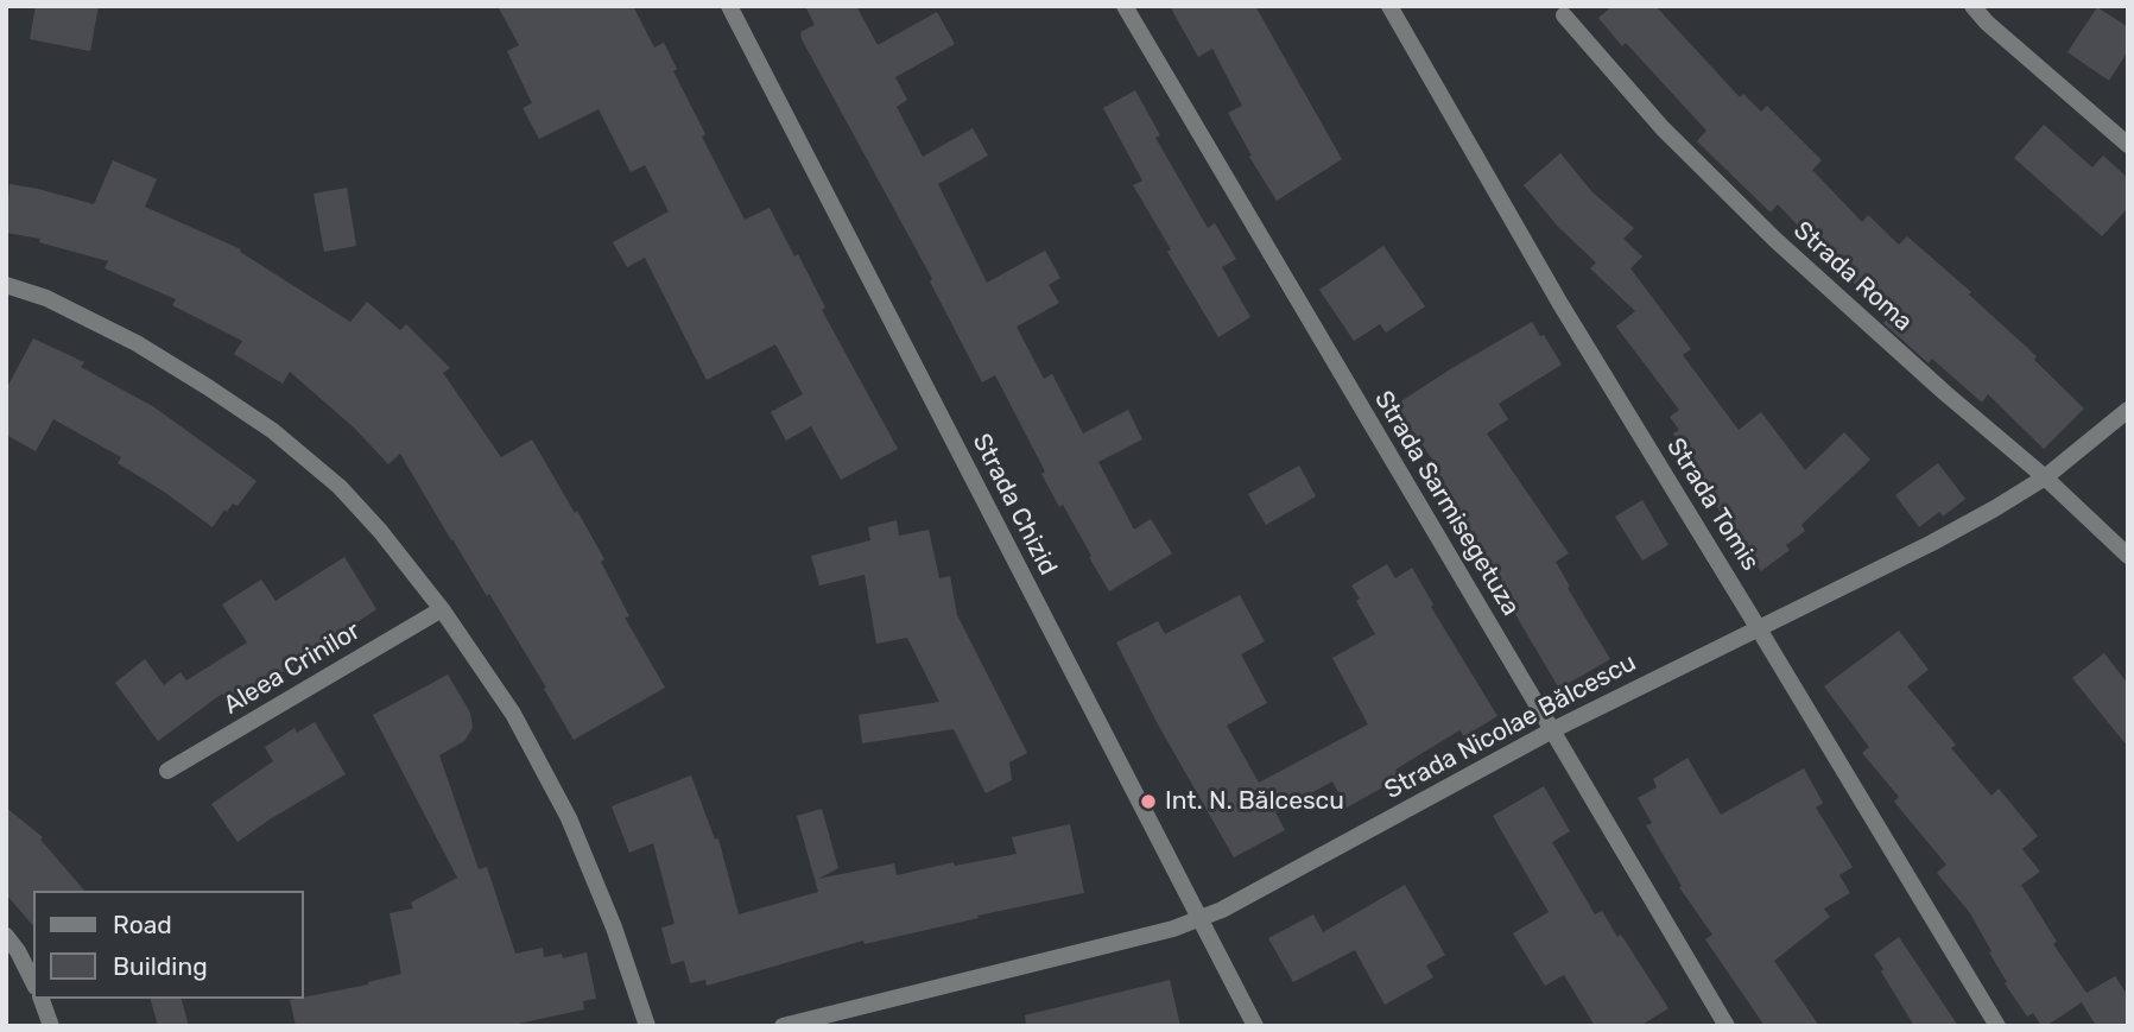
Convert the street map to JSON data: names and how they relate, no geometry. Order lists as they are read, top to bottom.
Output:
{
  "streets": {
    "street": [
      "Strada Roma",
      "Strada Sarmisegetuza",
      "Strada Chizid",
      "Strada Tomis",
      "Aleea Crinilor",
      "Strada Nicolae Bălcescu"
    ]
  },
  "crossings": [
    ["Strada Roma", "Strada Nicolae Bălcescu"],
    ["Strada Sarmisegetuza", "Strada Nicolae Bălcescu"],
    ["Strada Chizid", "Strada Nicolae Bălcescu"],
    ["Strada Tomis", "Strada Nicolae Bălcescu"]
  ],
  "places": ["Int. N. Bălcescu"],
  "legend": ["Road", "Building"]
}
